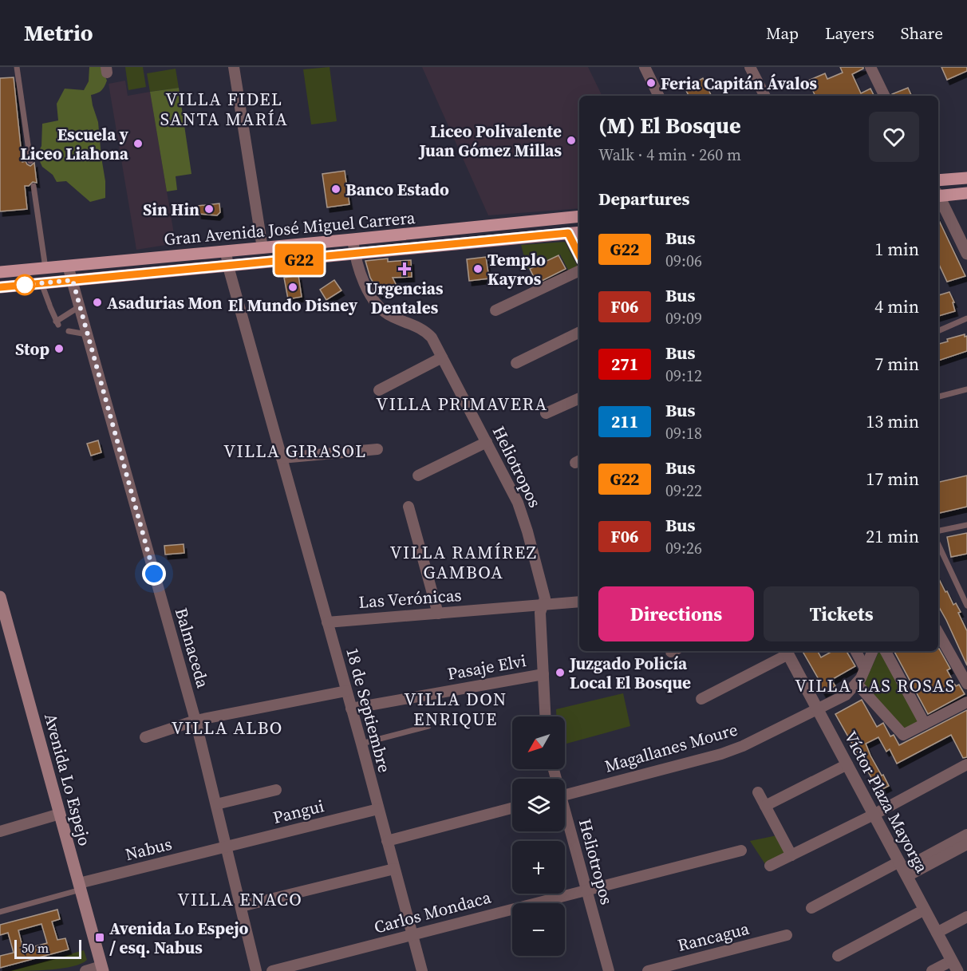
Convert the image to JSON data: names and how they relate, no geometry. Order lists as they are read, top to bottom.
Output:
{
  "streets": {
    "main road": ["Gran Avenida José Miguel Carrera", "Avenida Lo Espejo"],
    "street": [
      "Heliotropos",
      "Las Verónicas",
      "Balmaceda",
      "Pasaje Elvi",
      "18 de Septiembre",
      "Magallanes Moure",
      "Víctor Plaza Mayorga",
      "Pangui",
      "Nabus",
      "Carlos Mondaca",
      "Rancagua"
    ]
  },
  "crossings": [
    ["Gran Avenida José Miguel Carrera", "Heliotropos"],
    ["Gran Avenida José Miguel Carrera", "Balmaceda"],
    ["Gran Avenida José Miguel Carrera", "18 de Septiembre"],
    ["Heliotropos", "Las Verónicas"],
    ["Heliotropos", "Pasaje Elvi"],
    ["Heliotropos", "Carlos Mondaca"],
    ["Las Verónicas", "18 de Septiembre"],
    ["Balmaceda", "Pangui"],
    ["Balmaceda", "Nabus"],
    ["Pasaje Elvi", "18 de Septiembre"],
    ["18 de Septiembre", "Pangui"],
    ["18 de Septiembre", "Carlos Mondaca"],
    ["Magallanes Moure", "Víctor Plaza Mayorga"],
    ["Avenida Lo Espejo", "Nabus"],
    ["Pangui", "Nabus"]
  ],
  "districts": [
    "VILLA FIDEL SANTA MARÍA",
    "VILLA PRIMAVERA",
    "VILLA GIRASOL",
    "VILLA RAMÍREZ GAMBOA",
    "VILLA LAS ROSAS",
    "VILLA DON ENRIQUE",
    "VILLA ALBO",
    "VILLA ENACO"
  ],
  "places": {
    "other": [
      "Feria Capitán Ávalos",
      "Liceo Polivalente Juan Gómez Millas",
      "Escuela y Liceo Liahona",
      "Banco Estado",
      "Sin Hin",
      "Templo Kayros",
      "El Mundo Disney",
      "Asadurias Mon",
      "Stop",
      "Juzgado Policía Local El Bosque"
    ],
    "health": ["Urgencias Dentales"],
    "transit": ["Avenida Lo Espejo / esq. Nabus"]
  },
  "lines": ["bus line G22"],
  "scale_bar": "50 m",
  "north": "bottom left",
  "page": {
    "header": "Metrio",
    "nav": ["Map", "Layers", "Share"],
    "on_map": "G22",
    "heading": [
      ["(M) El Bosque", "Walk · 4 min · 260 m"],
      "Departures"
    ],
    "list": [
      {
        "mark": "G22",
        "name": "Bus",
        "note": "09:06",
        "value": "1 min"
      },
      {
        "mark": "F06",
        "name": "Bus",
        "note": "09:09",
        "value": "4 min"
      },
      {
        "mark": "271",
        "name": "Bus",
        "note": "09:12",
        "value": "7 min"
      },
      {
        "mark": "211",
        "name": "Bus",
        "note": "09:18",
        "value": "13 min"
      },
      {
        "mark": "G22",
        "name": "Bus",
        "note": "09:22",
        "value": "17 min"
      },
      {
        "mark": "F06",
        "name": "Bus",
        "note": "09:26",
        "value": "21 min"
      }
    ],
    "buttons": ["Directions", "Tickets"],
    "map_buttons": ["+", "−"],
    "scale": "50 m"
  }
}
